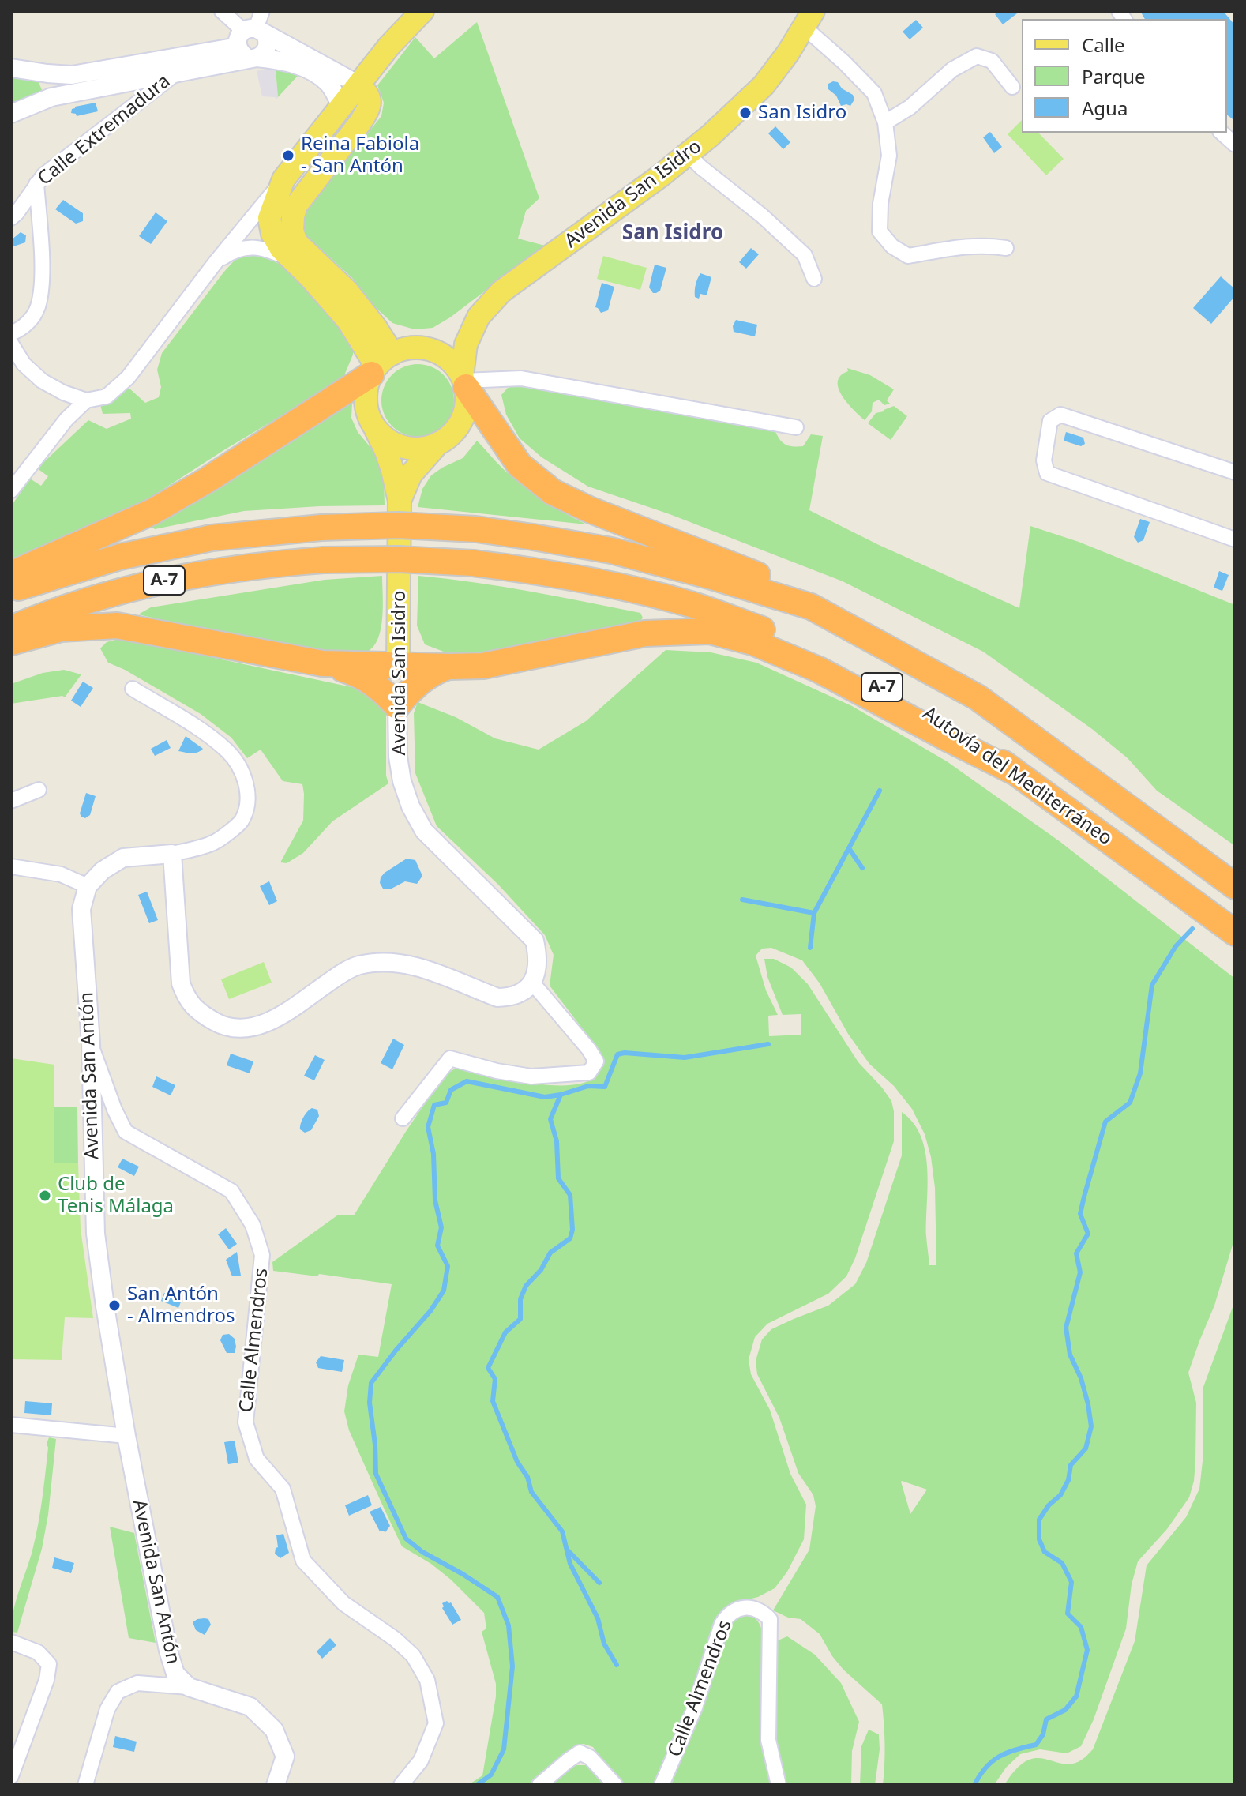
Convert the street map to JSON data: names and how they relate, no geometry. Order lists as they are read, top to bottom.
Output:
{
  "streets": {
    "highway": ["A-7", "Autovía del Mediterráneo"],
    "main road": ["Avenida San Isidro"],
    "street": ["Calle Extremadura", "Avenida San Antón", "Calle Almendros"]
  },
  "crossings": [
    ["Avenida San Antón", "Calle Almendros"]
  ],
  "districts": ["San Isidro"],
  "places": [
    "San Isidro",
    "Reina Fabiola - San Antón",
    "Club de Tenis Málaga",
    "San Antón - Almendros"
  ],
  "legend": ["Calle", "Parque", "Agua"]
}
